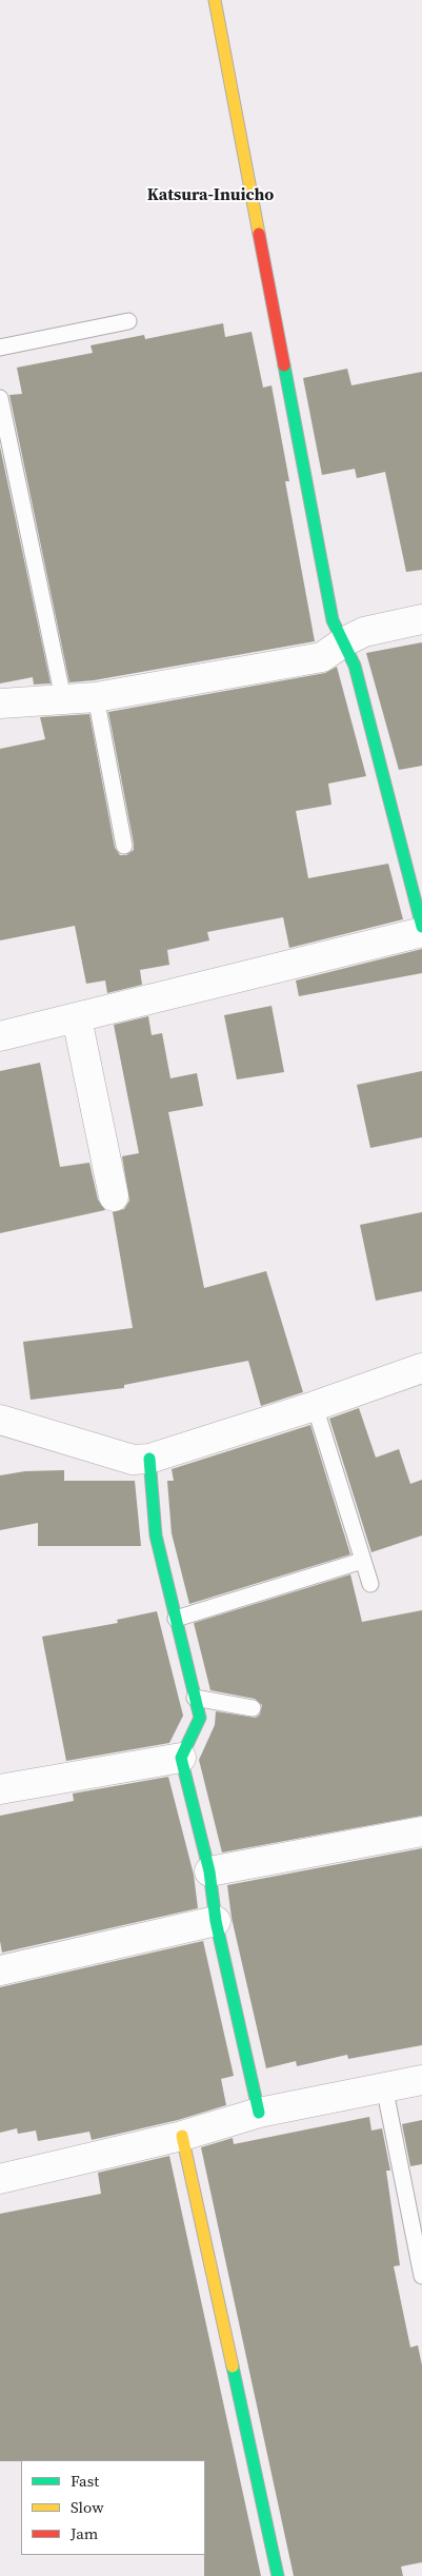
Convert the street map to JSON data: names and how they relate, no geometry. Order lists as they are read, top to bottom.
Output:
{
  "districts": ["Katsura-Inuicho"],
  "legend": ["Fast", "Slow", "Jam"]
}
